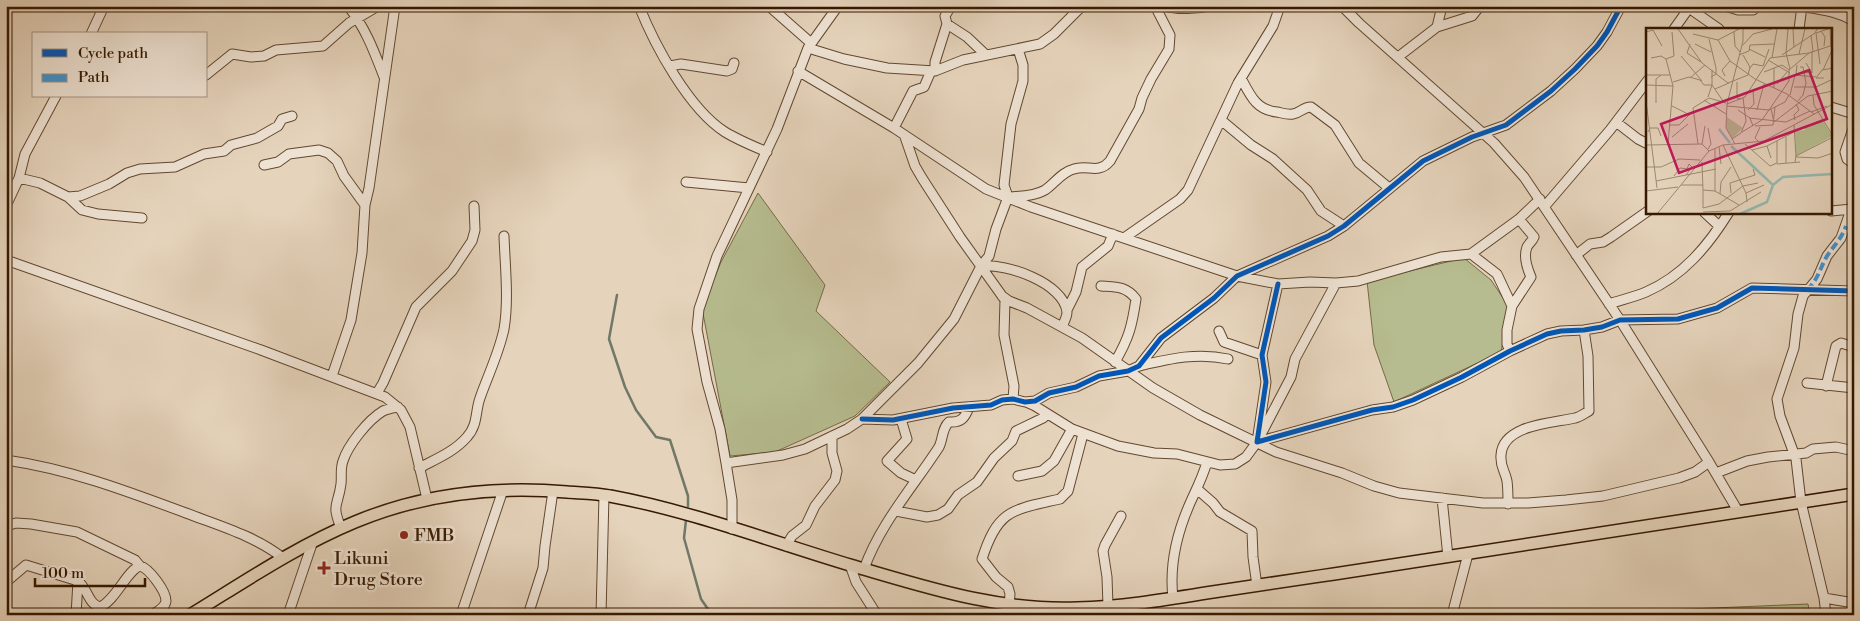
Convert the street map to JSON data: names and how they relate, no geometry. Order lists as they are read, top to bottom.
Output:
{
  "places": {
    "other": ["FMB"],
    "health": ["Likuni Drug Store"]
  },
  "legend": ["Cycle path", "Path"],
  "scale_bar": "100 m"
}
